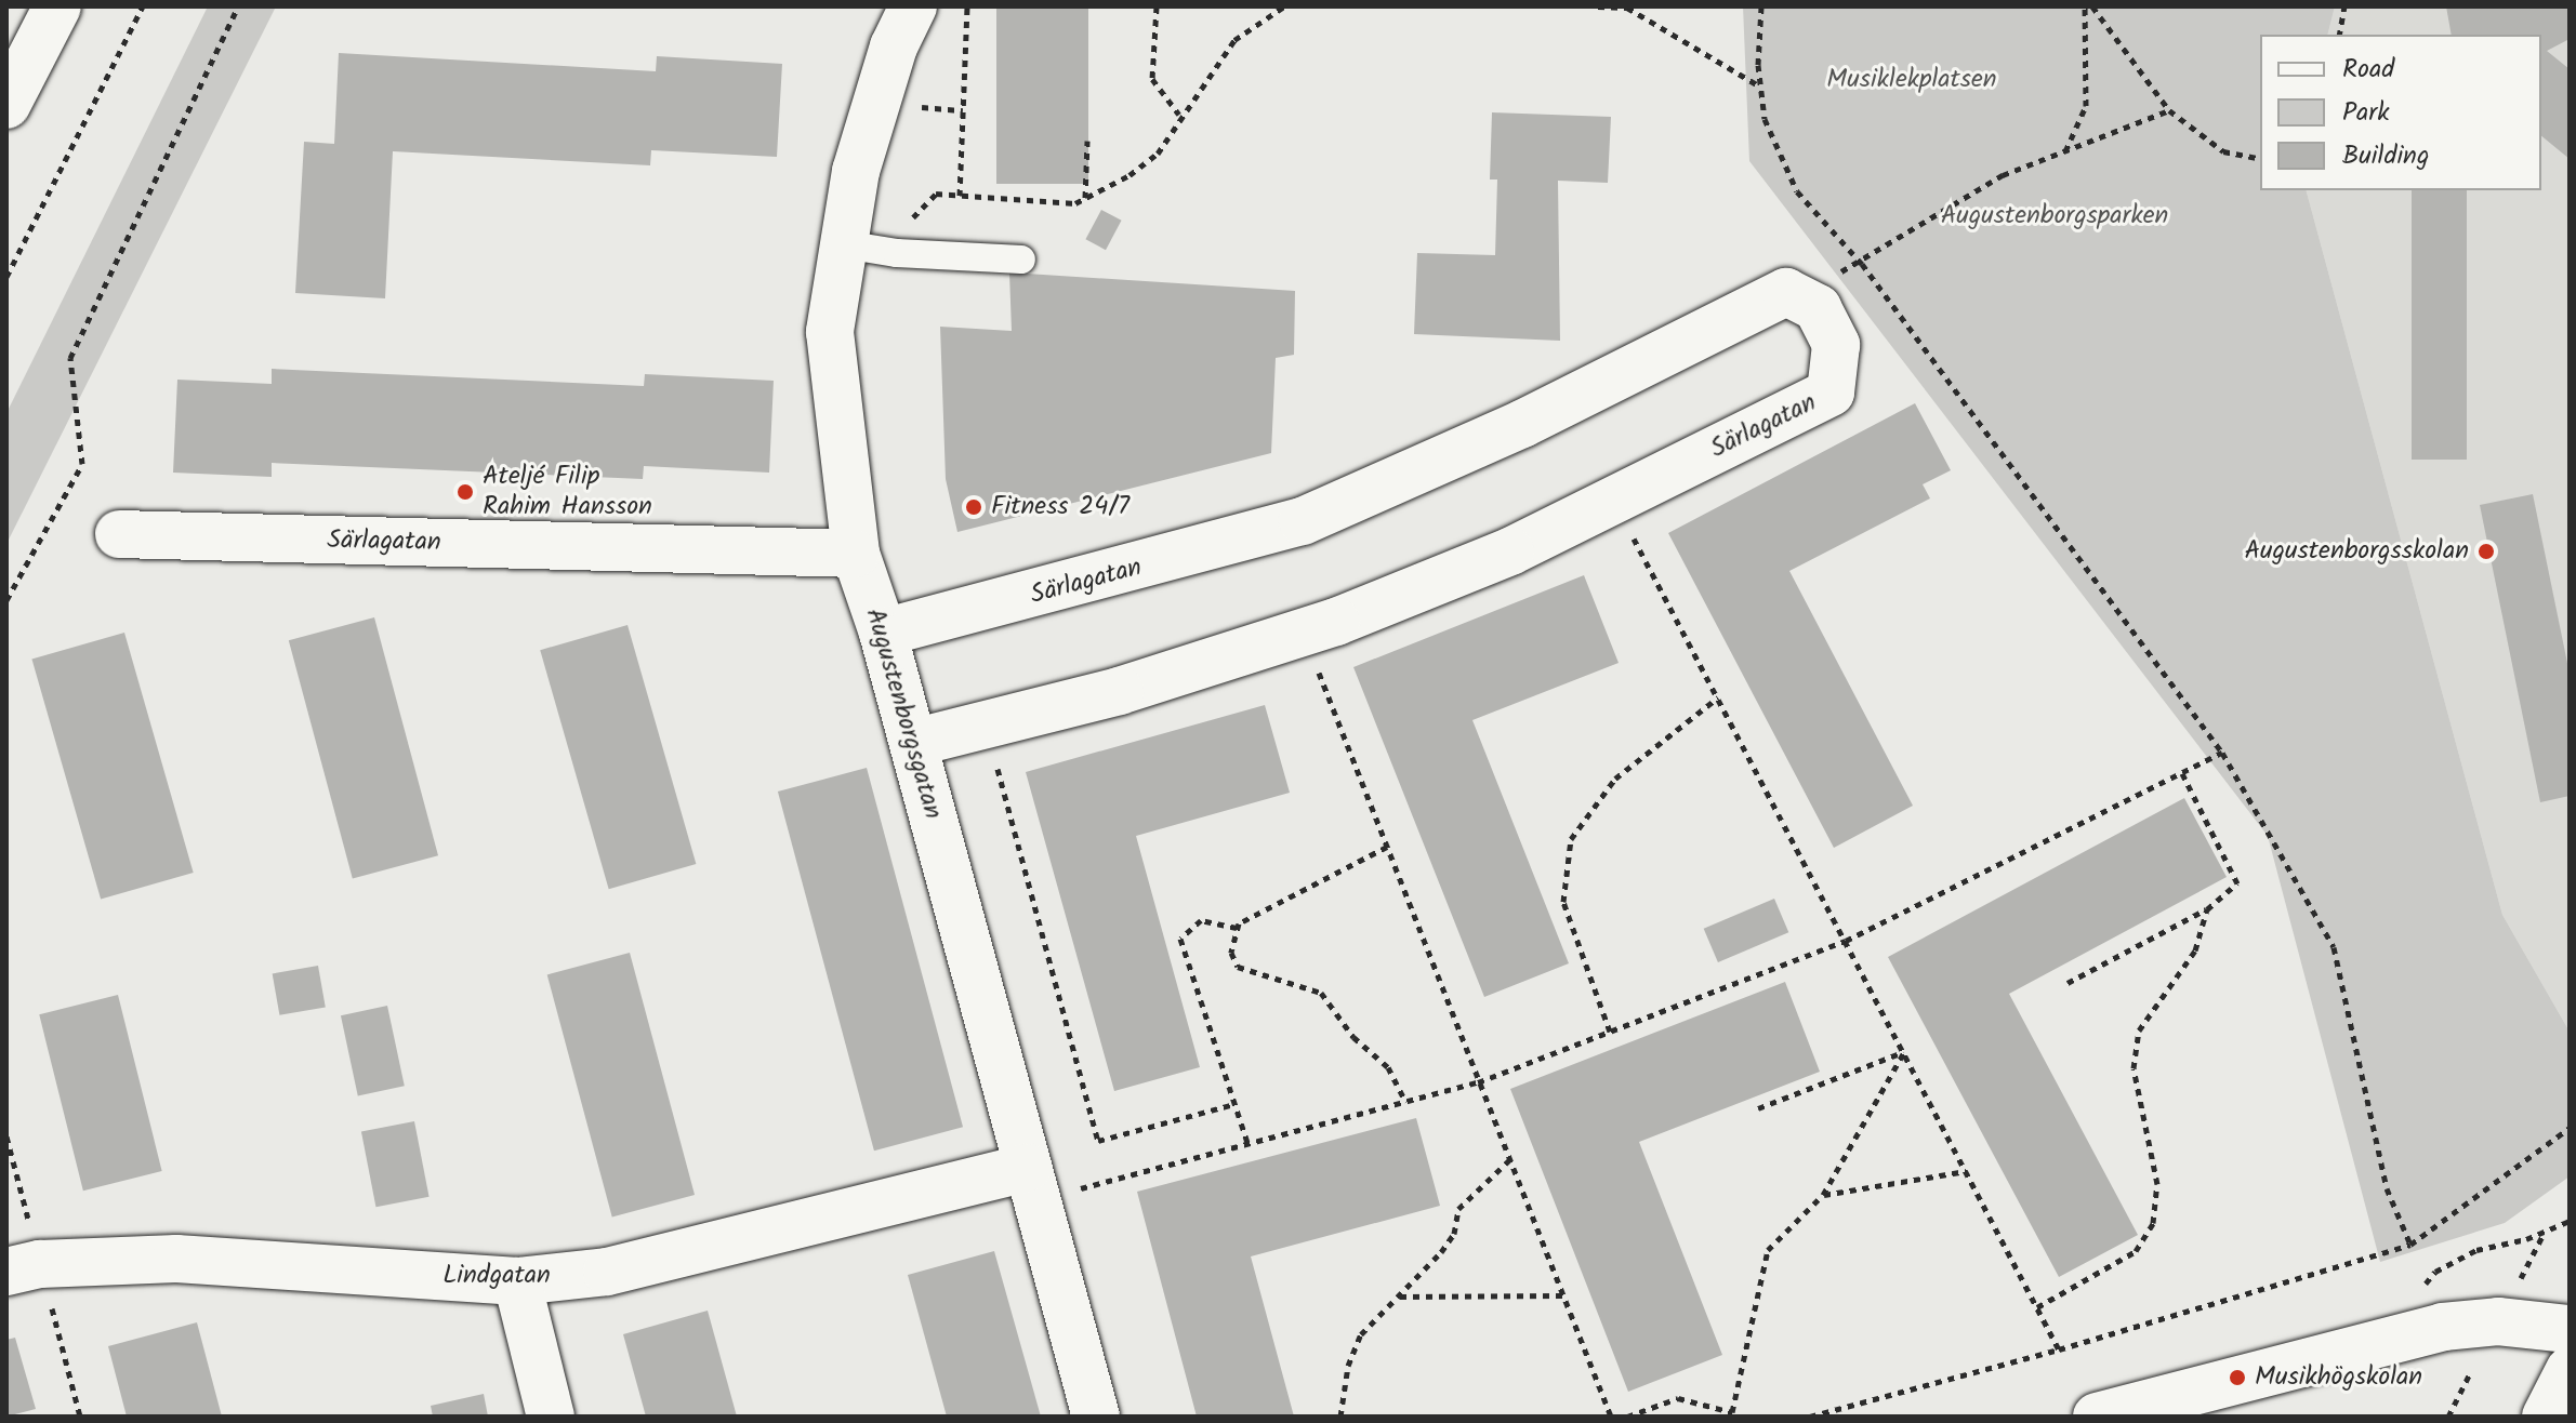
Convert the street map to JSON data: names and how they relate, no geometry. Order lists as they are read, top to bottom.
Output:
{
  "streets": {
    "street": ["Särlagatan", "Augustenborgsgatan", "Lindgatan"]
  },
  "crossings": [
    ["Särlagatan", "Augustenborgsgatan"],
    ["Augustenborgsgatan", "Lindgatan"]
  ],
  "parks": ["Musiklekplatsen", "Augustenborgsparken"],
  "places": [
    "Ateljé Filip Rahim Hansson",
    "Fitness 24/7",
    "Augustenborgsskolan",
    "Musikhögskolan"
  ],
  "legend": ["Road", "Park", "Building"]
}
